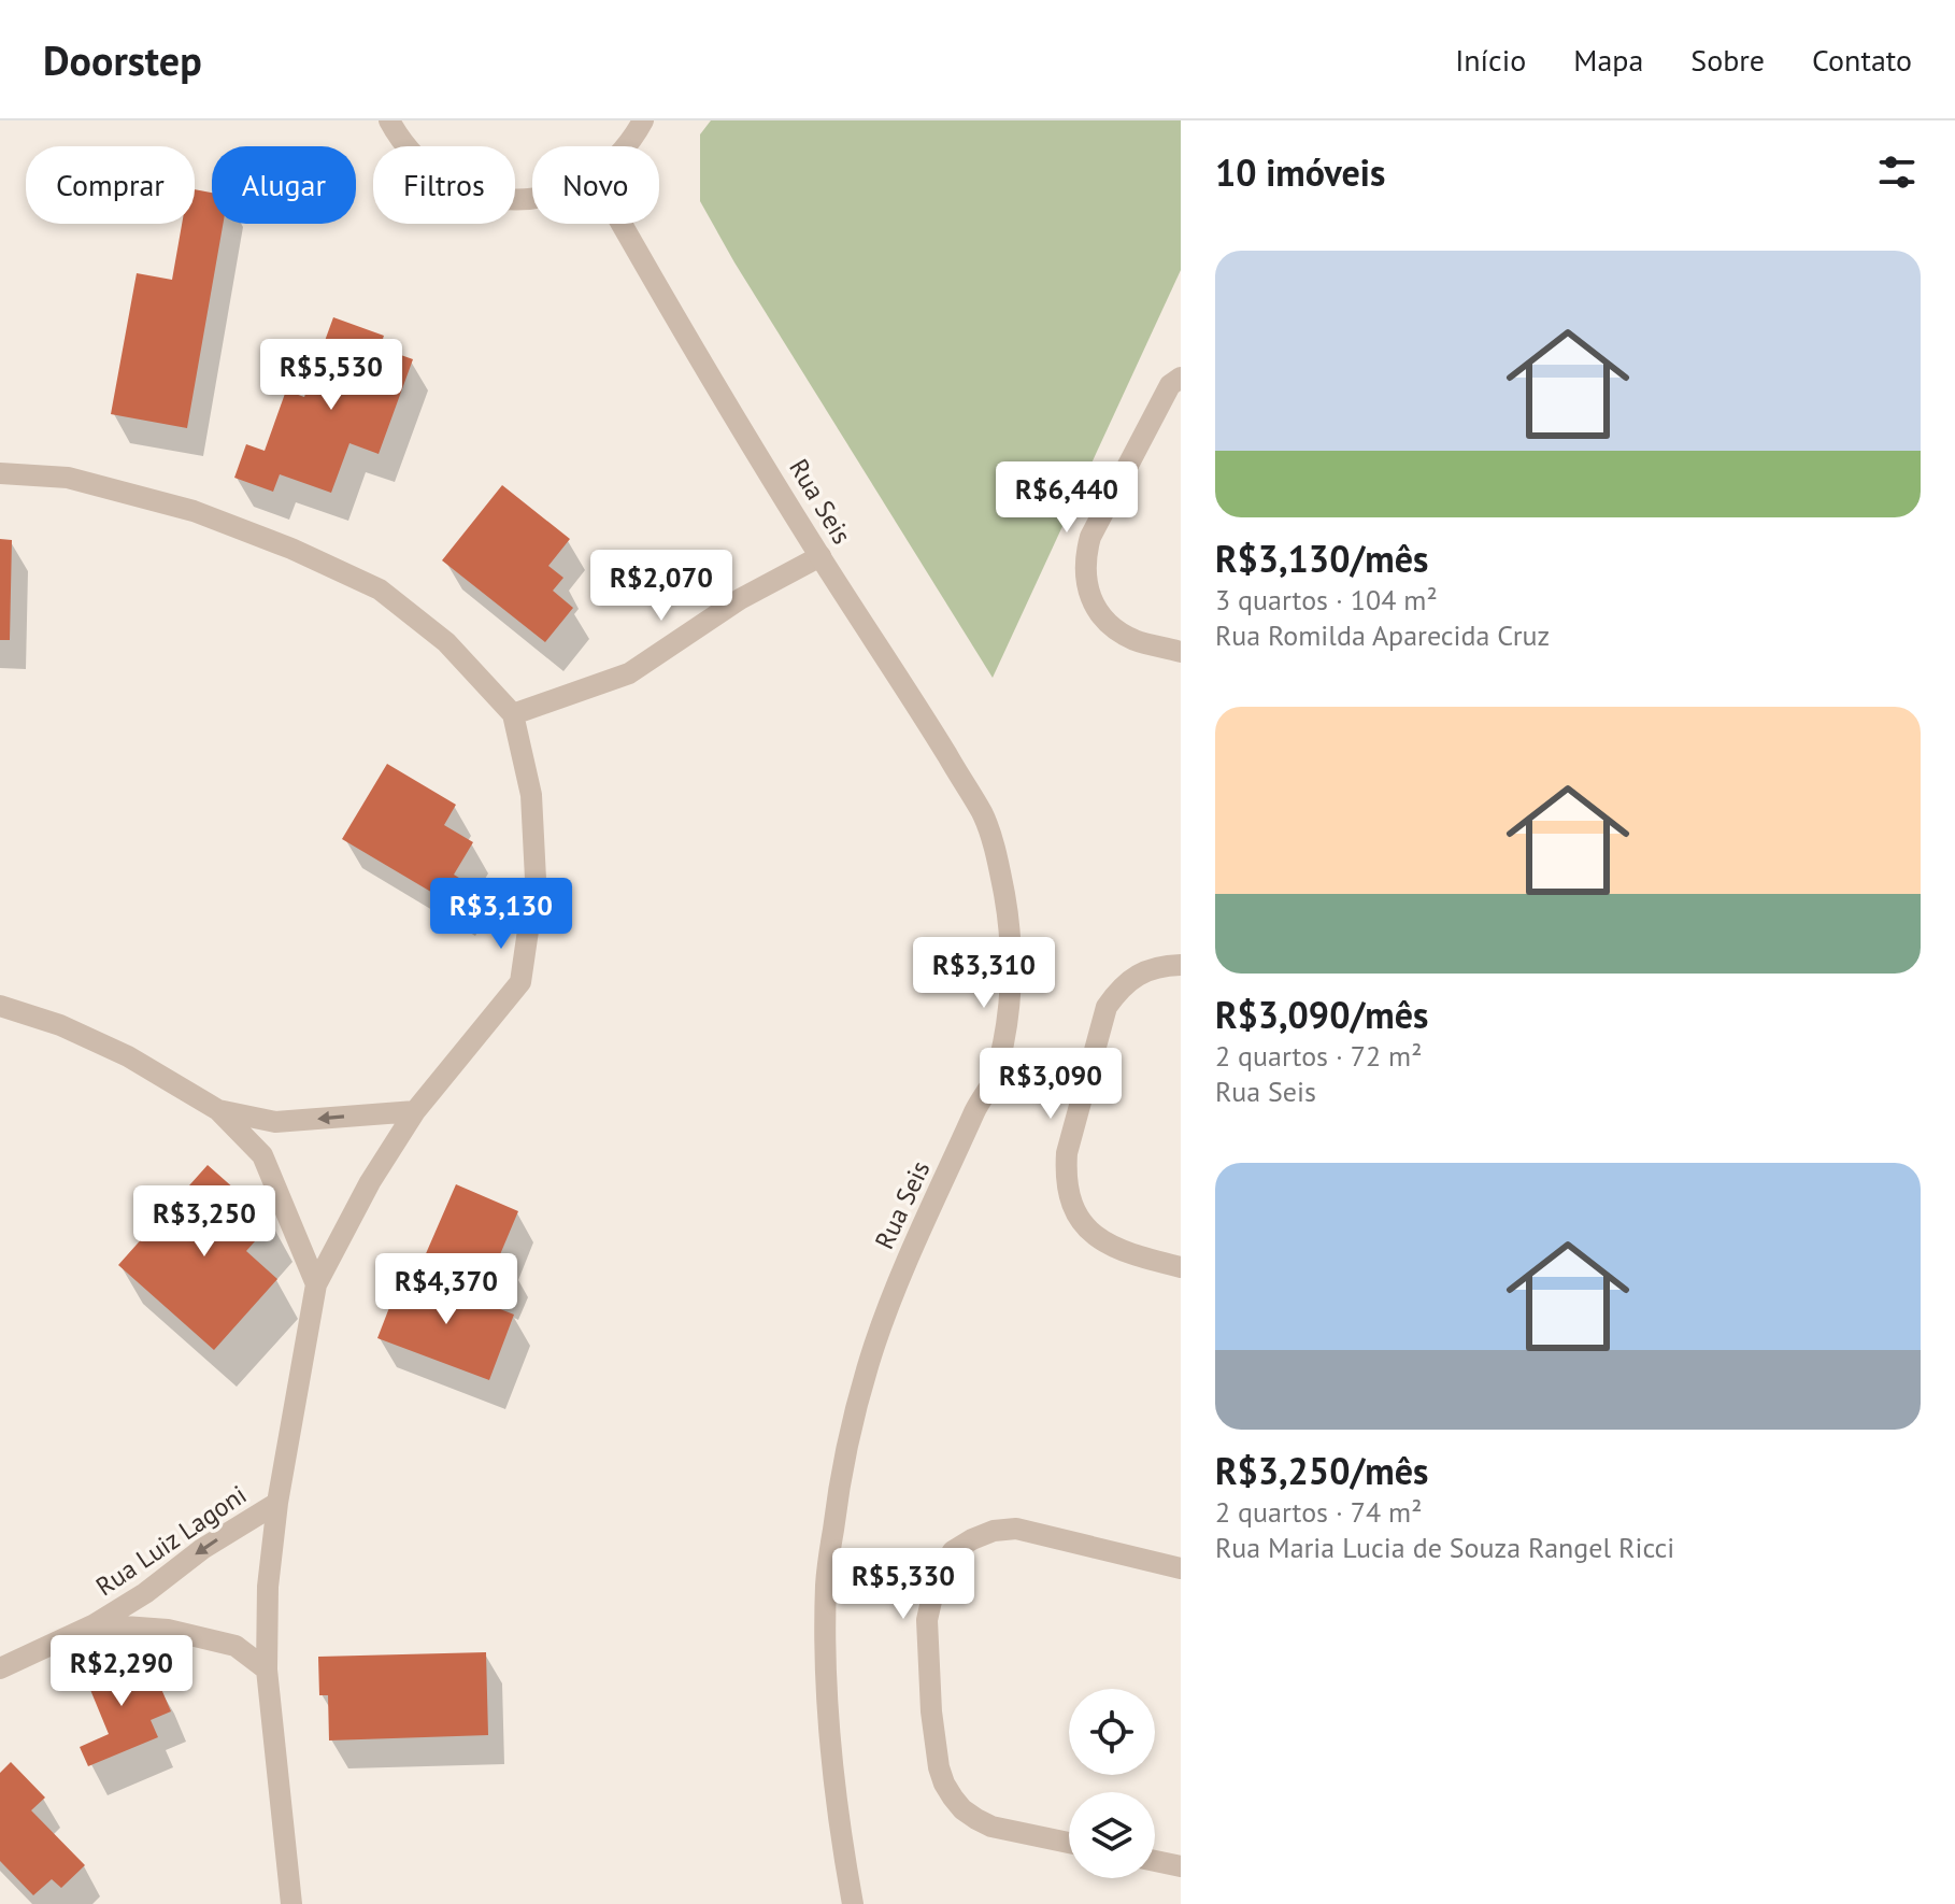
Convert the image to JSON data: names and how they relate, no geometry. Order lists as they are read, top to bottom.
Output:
{
  "streets": {
    "street": ["Rua Seis", "Rua Luiz Lagoni"]
  },
  "one_way": ["Rua Luiz Lagoni"],
  "page": {
    "header": "Doorstep",
    "nav": [
      "Início",
      "Mapa",
      "Sobre",
      "Contato"
    ],
    "heading": "10 imóveis",
    "chip": [
      "Comprar",
      "Alugar",
      "Filtros",
      "Novo"
    ],
    "list": [
      {
        "name": "R$3,130/mês",
        "note": "3 quartos · 104 m² · Rua Romilda Aparecida Cruz"
      },
      {
        "name": "R$3,090/mês",
        "note": "2 quartos · 72 m² · Rua Seis"
      },
      {
        "name": "R$3,250/mês",
        "note": "2 quartos · 74 m² · Rua Maria Lucia de Souza Rangel Ricci"
      }
    ],
    "price": [
      "R$5,530",
      "R$6,440",
      "R$2,070",
      "R$3,130",
      "R$3,310",
      "R$3,090",
      "R$3,250",
      "R$4,370",
      "R$5,330",
      "R$2,290"
    ]
  }
}
